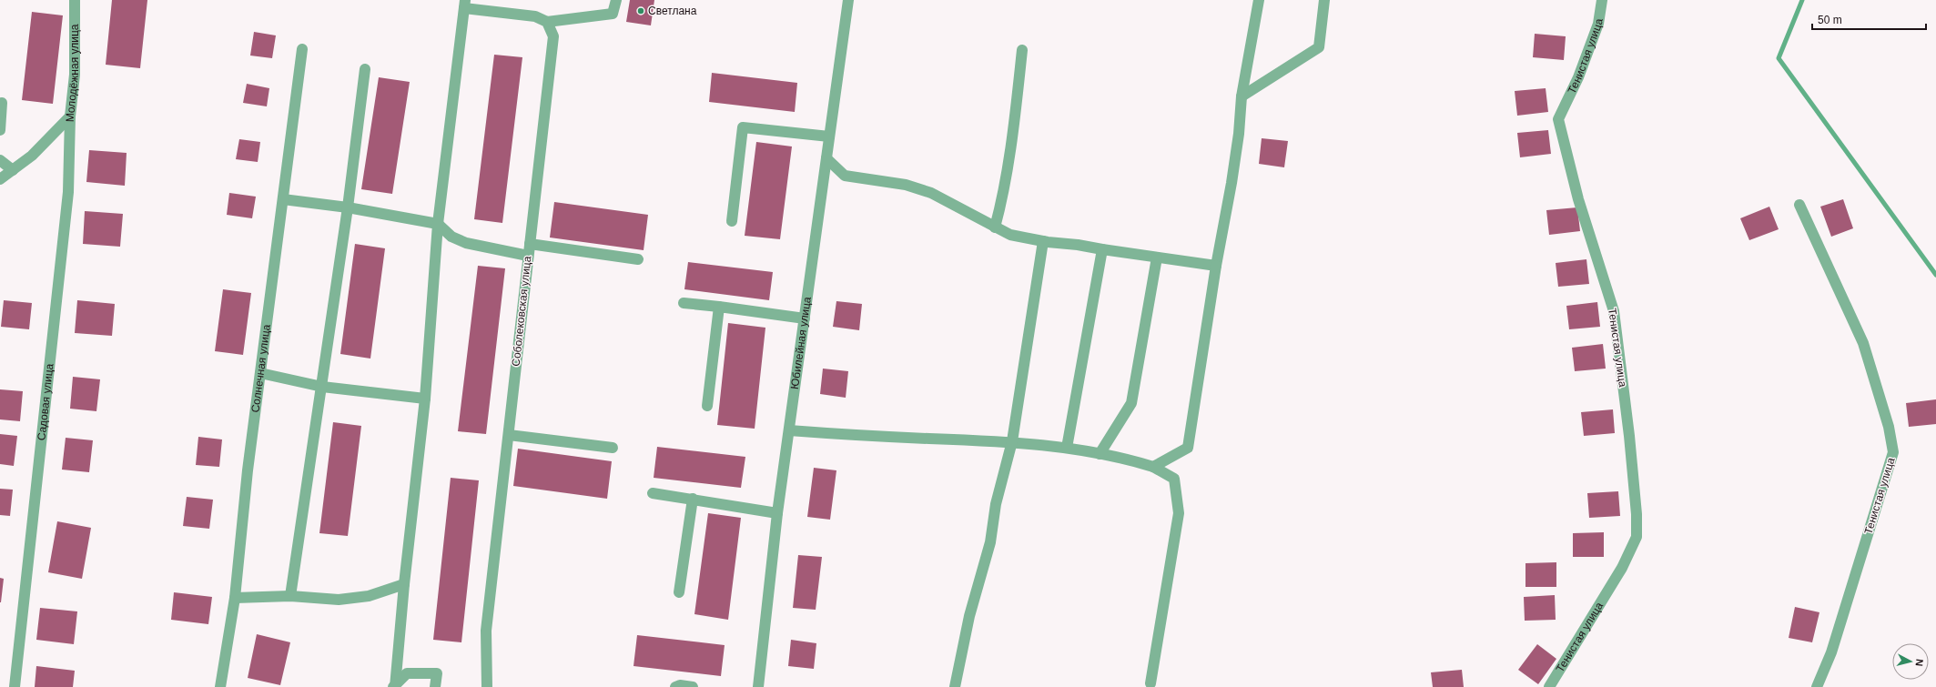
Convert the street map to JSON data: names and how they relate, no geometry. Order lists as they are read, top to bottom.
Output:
{
  "streets": {
    "street": [
      "Тенистая улица",
      "Молодёжная улица",
      "Соболековская улица",
      "Юбилейная улица",
      "Солнечная улица",
      "Садовая улица"
    ]
  },
  "crossings": [
    ["Молодёжная улица", "Садовая улица"]
  ],
  "places": ["Светлана"],
  "scale_bar": "50 m",
  "north": "right"
}
